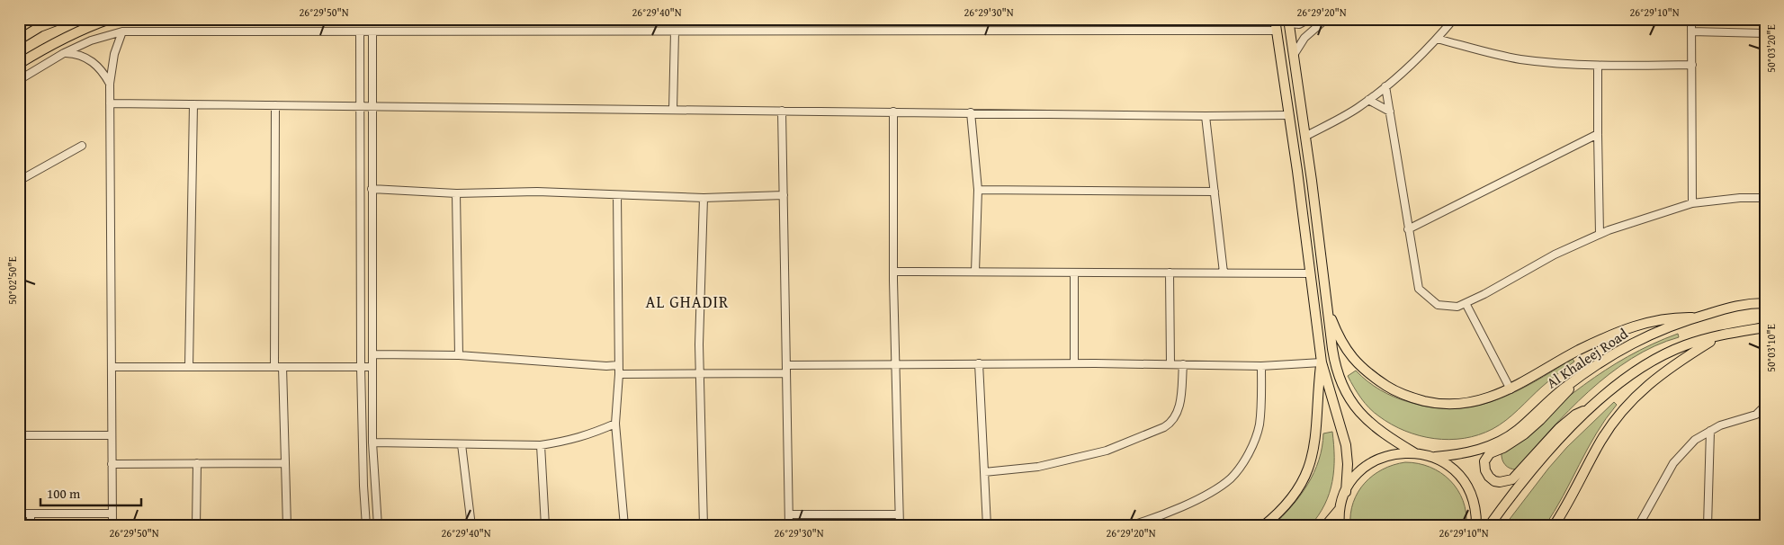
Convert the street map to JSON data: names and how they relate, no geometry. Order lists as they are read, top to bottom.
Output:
{
  "streets": {
    "main road": ["Al Khaleej Road"]
  },
  "districts": ["AL GHADIR"],
  "scale_bar": "100 m",
  "coordinates": [
    "26°29'50\"N",
    "26°29'40\"N",
    "26°29'30\"N",
    "26°29'20\"N",
    "26°29'10\"N",
    "50°03'20\"E",
    "50°02'50\"E",
    "50°03'10\"E"
  ]
}
